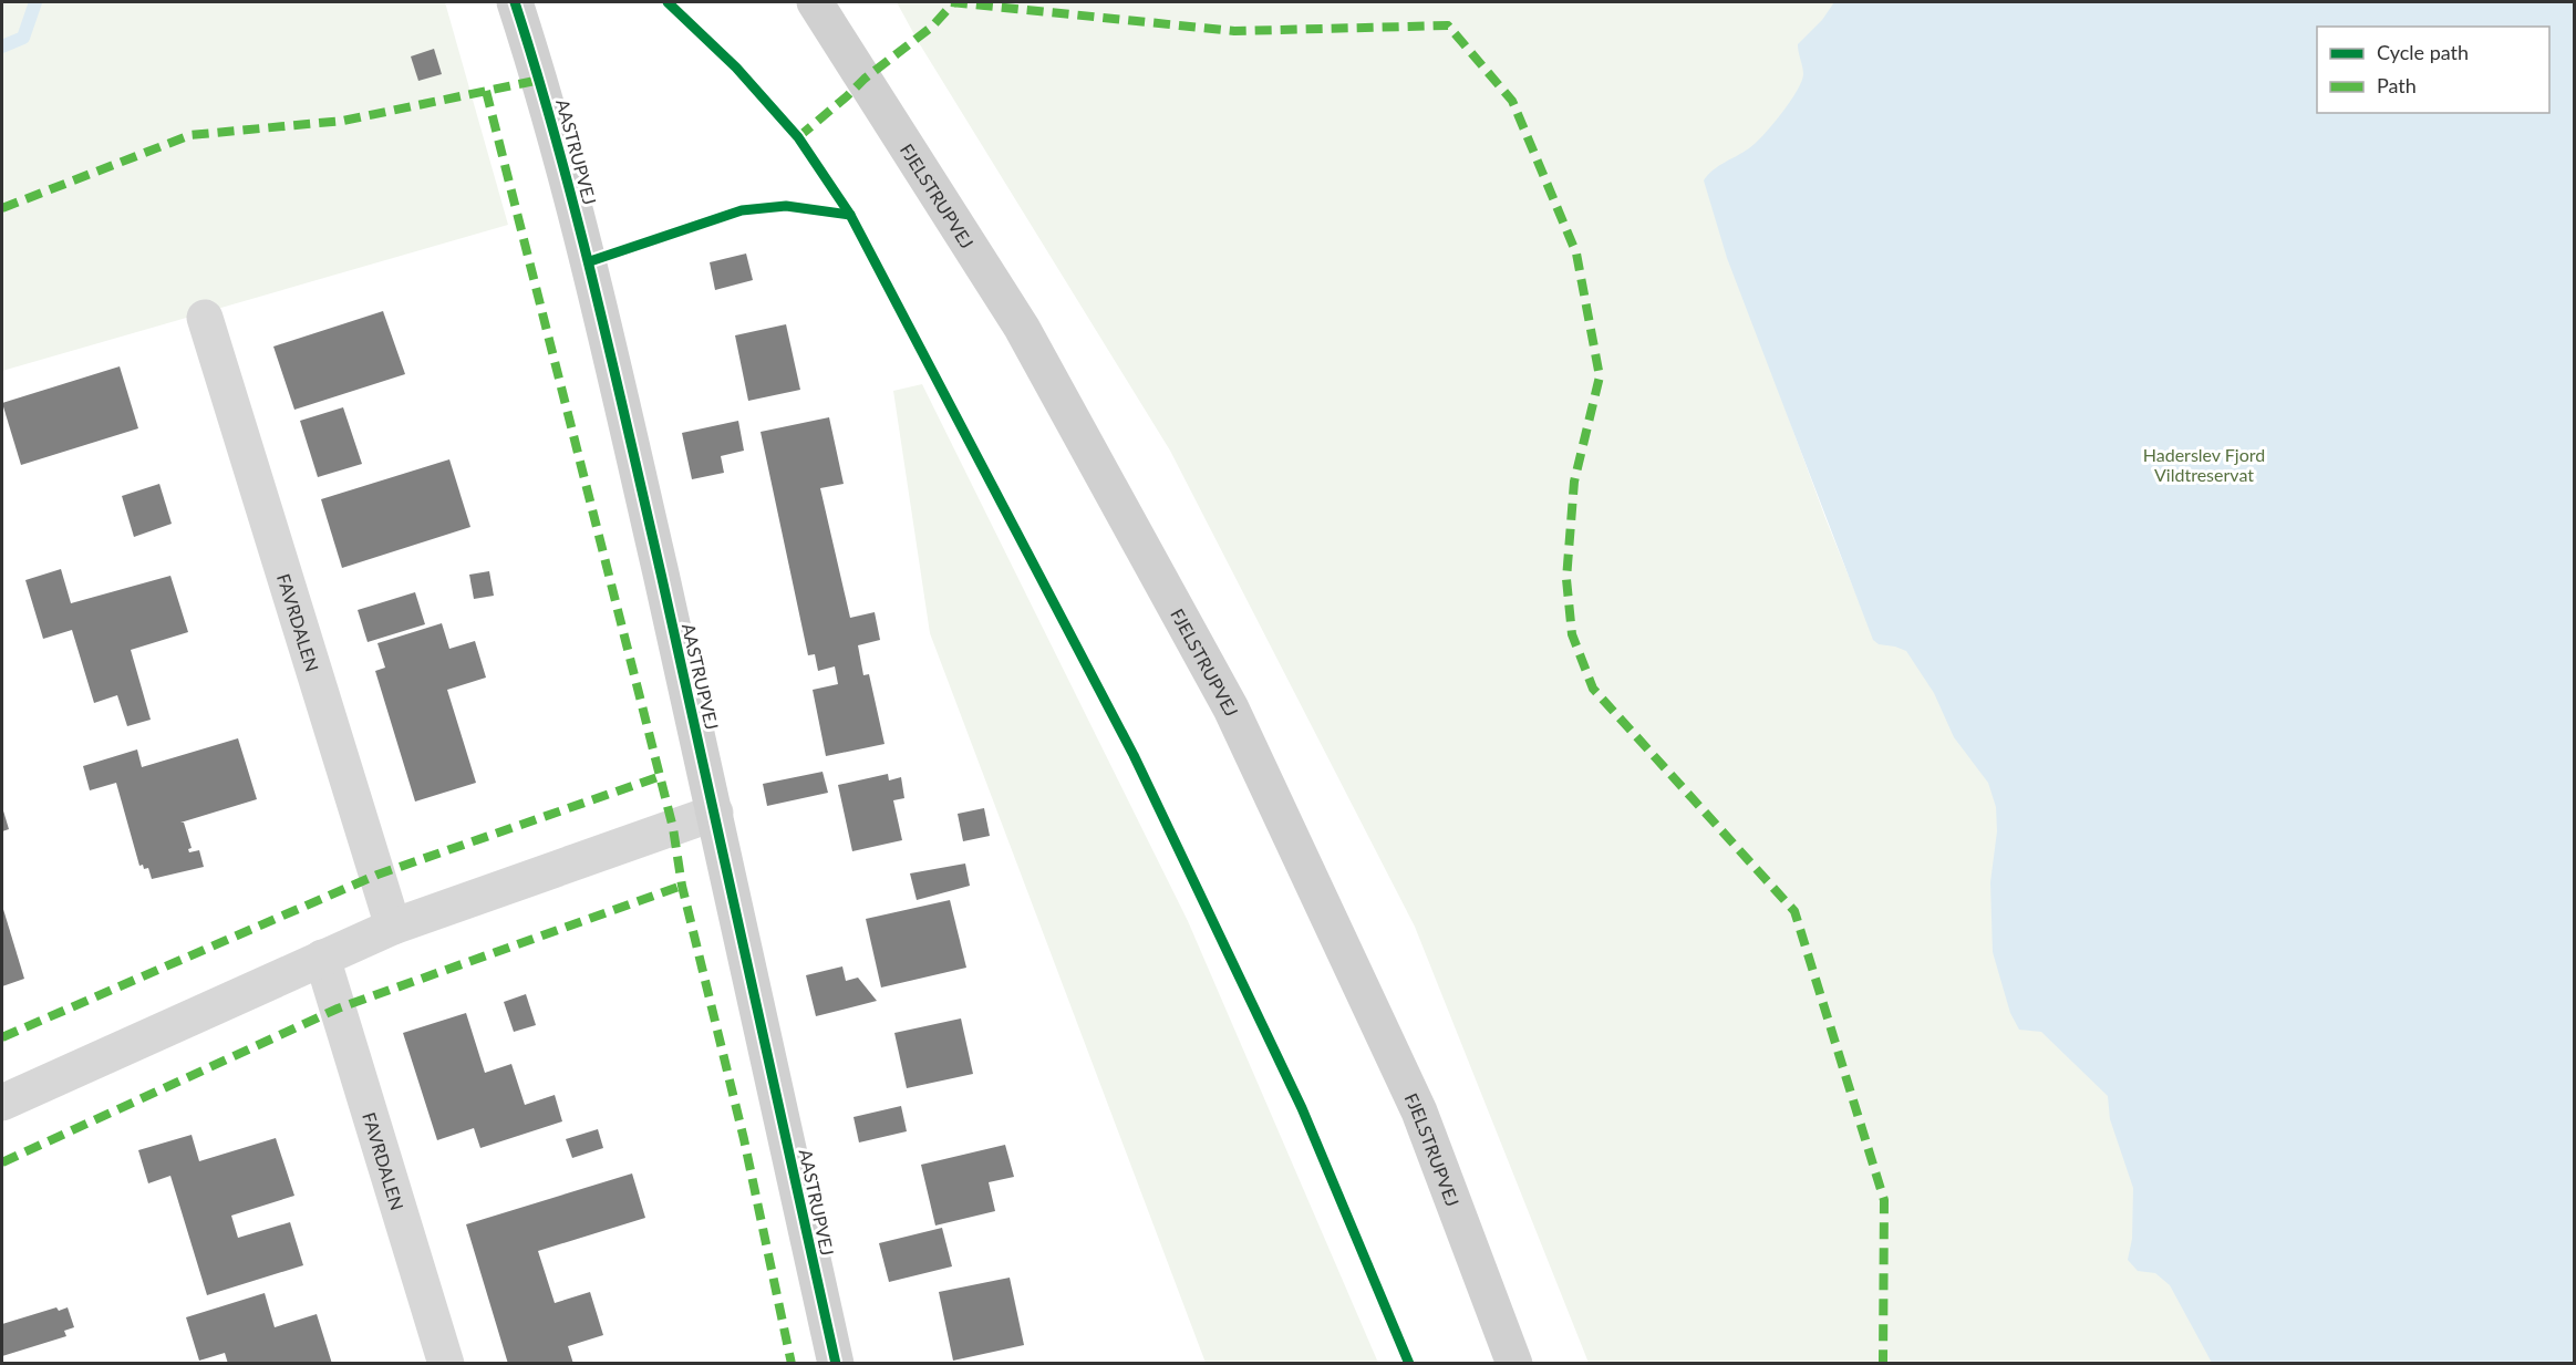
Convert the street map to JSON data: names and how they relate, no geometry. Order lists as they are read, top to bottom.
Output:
{
  "streets": {
    "street": ["AASTRUPVEJ", "FJELSTRUPVEJ", "FAVRDALEN"]
  },
  "parks": ["Haderslev Fjord Vildtreservat"],
  "legend": ["Cycle path", "Path"]
}
